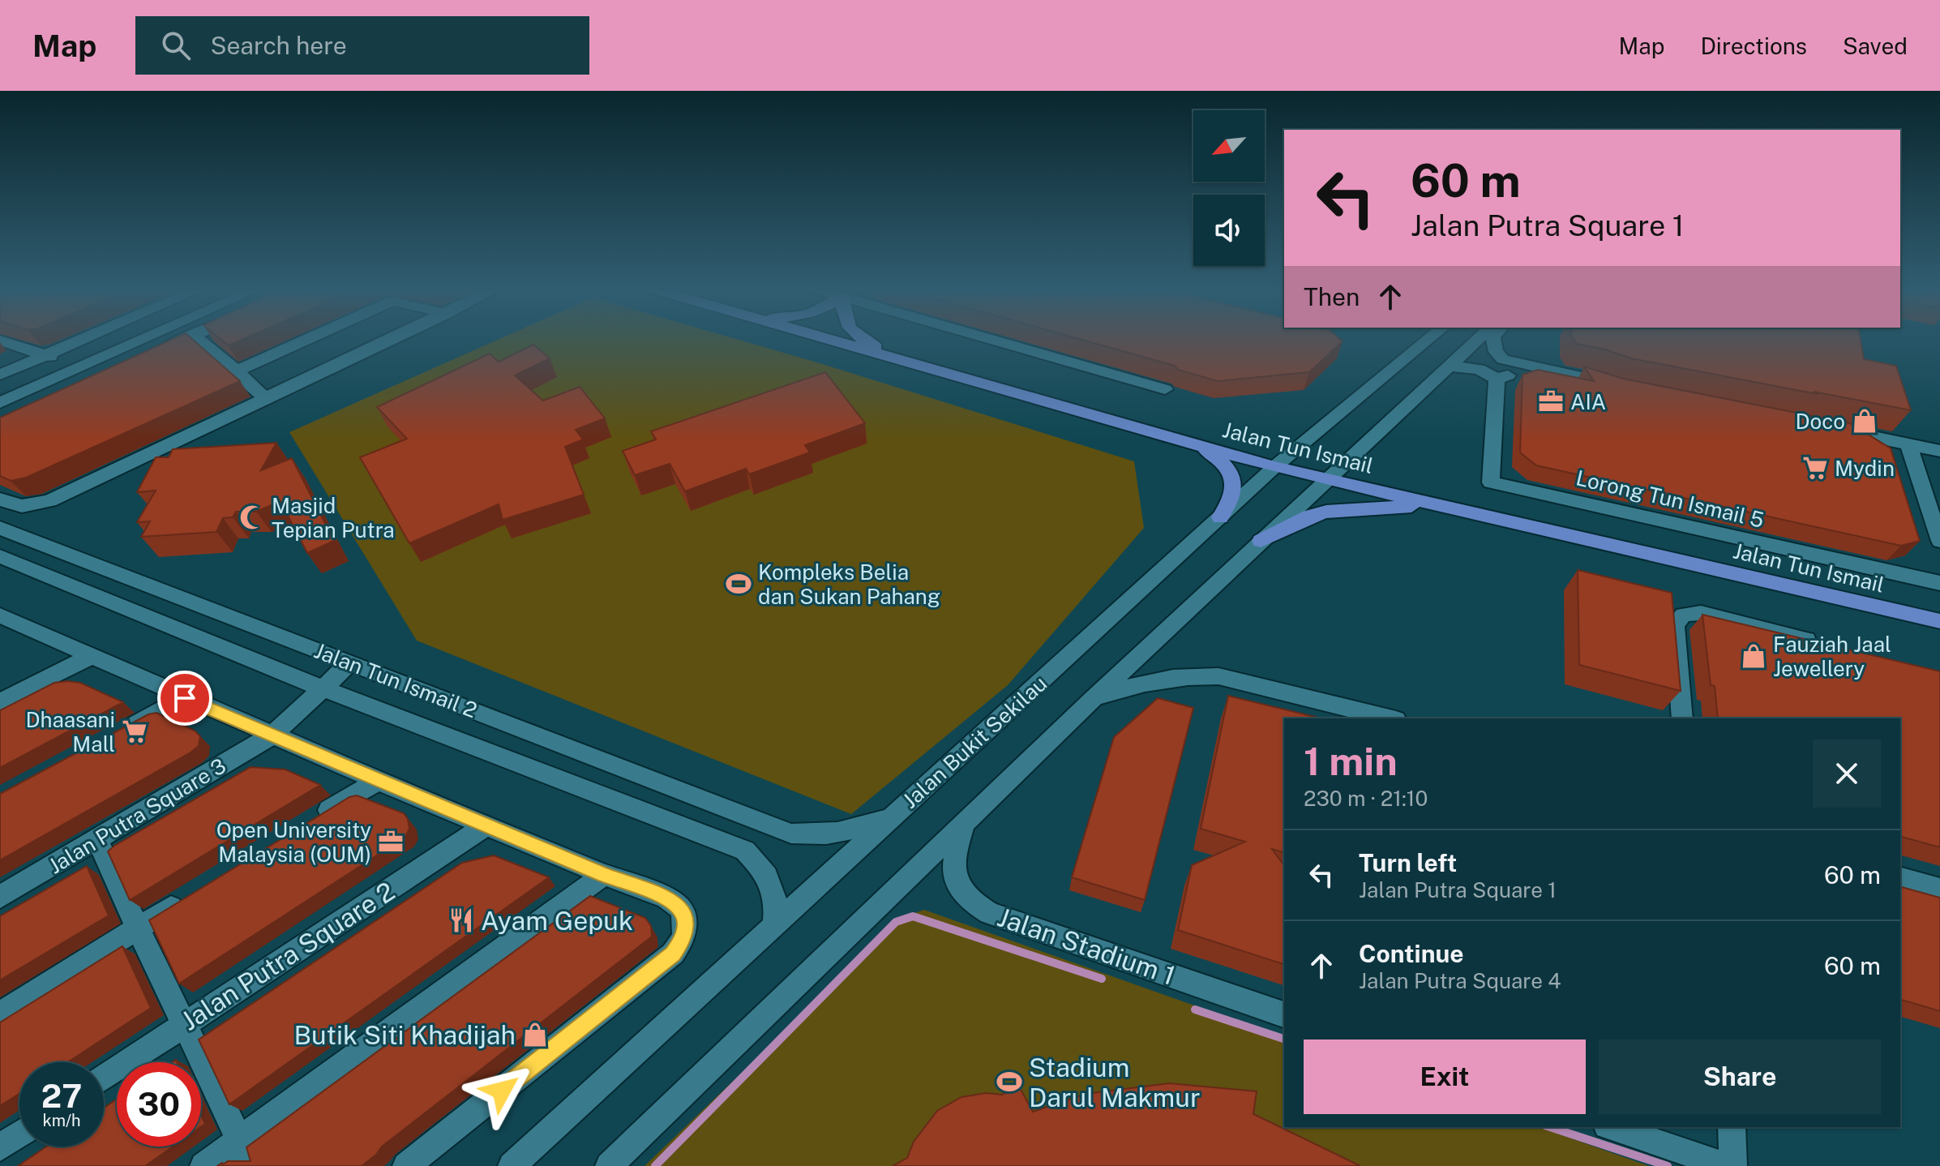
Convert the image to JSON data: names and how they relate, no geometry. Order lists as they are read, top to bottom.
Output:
{
  "streets": {
    "main road": ["Jalan Tun Ismail"],
    "street": [
      "Lorong Tun Ismail 5",
      "Jalan Tun Ismail 2",
      "Jalan Bukit Sekilau",
      "Jalan Putra Square 3",
      "Jalan Stadium 1",
      "Jalan Putra Square 2"
    ]
  },
  "crossings": [
    ["Jalan Tun Ismail", "Jalan Bukit Sekilau"],
    ["Jalan Tun Ismail 2", "Jalan Bukit Sekilau"],
    ["Jalan Tun Ismail 2", "Jalan Putra Square 3"]
  ],
  "places": {
    "office": ["AIA", "Open University Malaysia (OUM)"],
    "shop": ["Doco", "Fauziah Jaal Jewellery", "Butik Siti Khadijah"],
    "supermarket": ["Mydin", "Dhaasani Mall"],
    "mosque": ["Masjid Tepian Putra"],
    "sports": ["Kompleks Belia dan Sukan Pahang", "Stadium Darul Makmur"],
    "restaurant": ["Ayam Gepuk"]
  },
  "north": "bottom left",
  "page": {
    "header": "Map",
    "search": "Search here",
    "nav": ["Map", "Directions", "Saved"],
    "turn": ["60 m", "Jalan Putra Square 1"],
    "then": "Then",
    "heading": ["1 min", "230 m · 21:10"],
    "list": [
      {
        "name": "Turn left",
        "note": "Jalan Putra Square 1",
        "value": "60 m"
      },
      {
        "name": "Continue",
        "note": "Jalan Putra Square 4",
        "value": "60 m"
      }
    ],
    "buttons": ["Exit", "Share"],
    "speed": "27 km/h",
    "limit": "30"
  }
}
